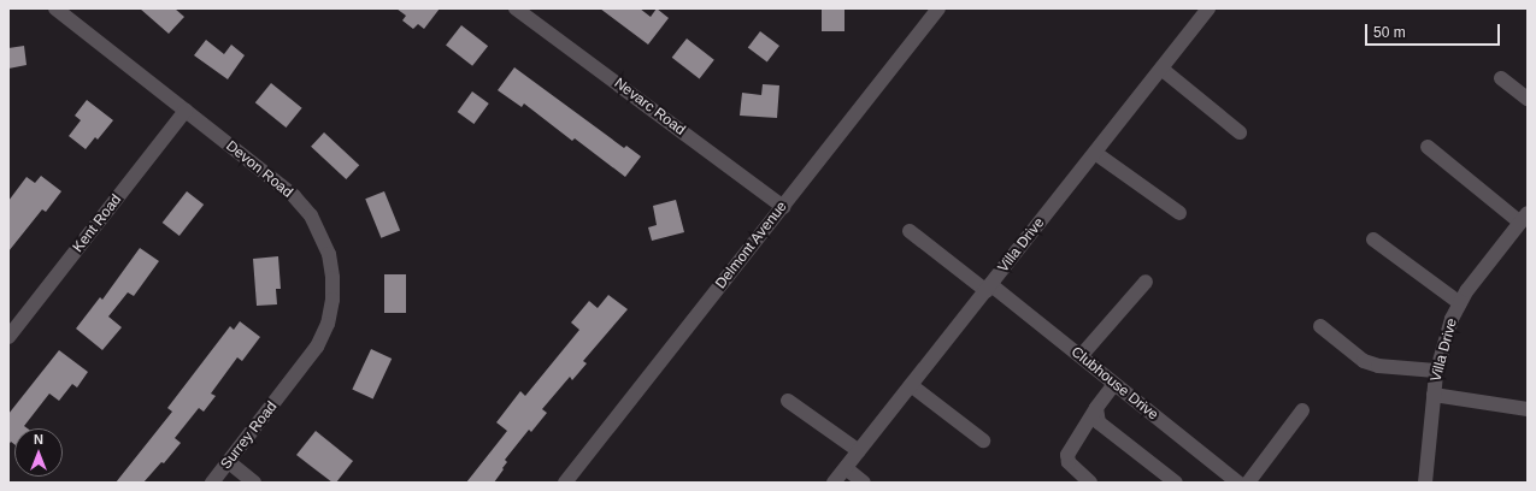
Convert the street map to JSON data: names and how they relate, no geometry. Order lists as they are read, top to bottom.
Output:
{
  "streets": {
    "street": [
      "Nevarc Road",
      "Devon Road",
      "Kent Road",
      "Delmont Avenue",
      "Villa Drive",
      "Clubhouse Drive",
      "Surrey Road"
    ]
  },
  "crossings": [
    ["Nevarc Road", "Delmont Avenue"],
    ["Devon Road", "Kent Road"],
    ["Devon Road", "Surrey Road"],
    ["Villa Drive", "Clubhouse Drive"]
  ],
  "scale_bar": "50 m",
  "north": "top"
}
